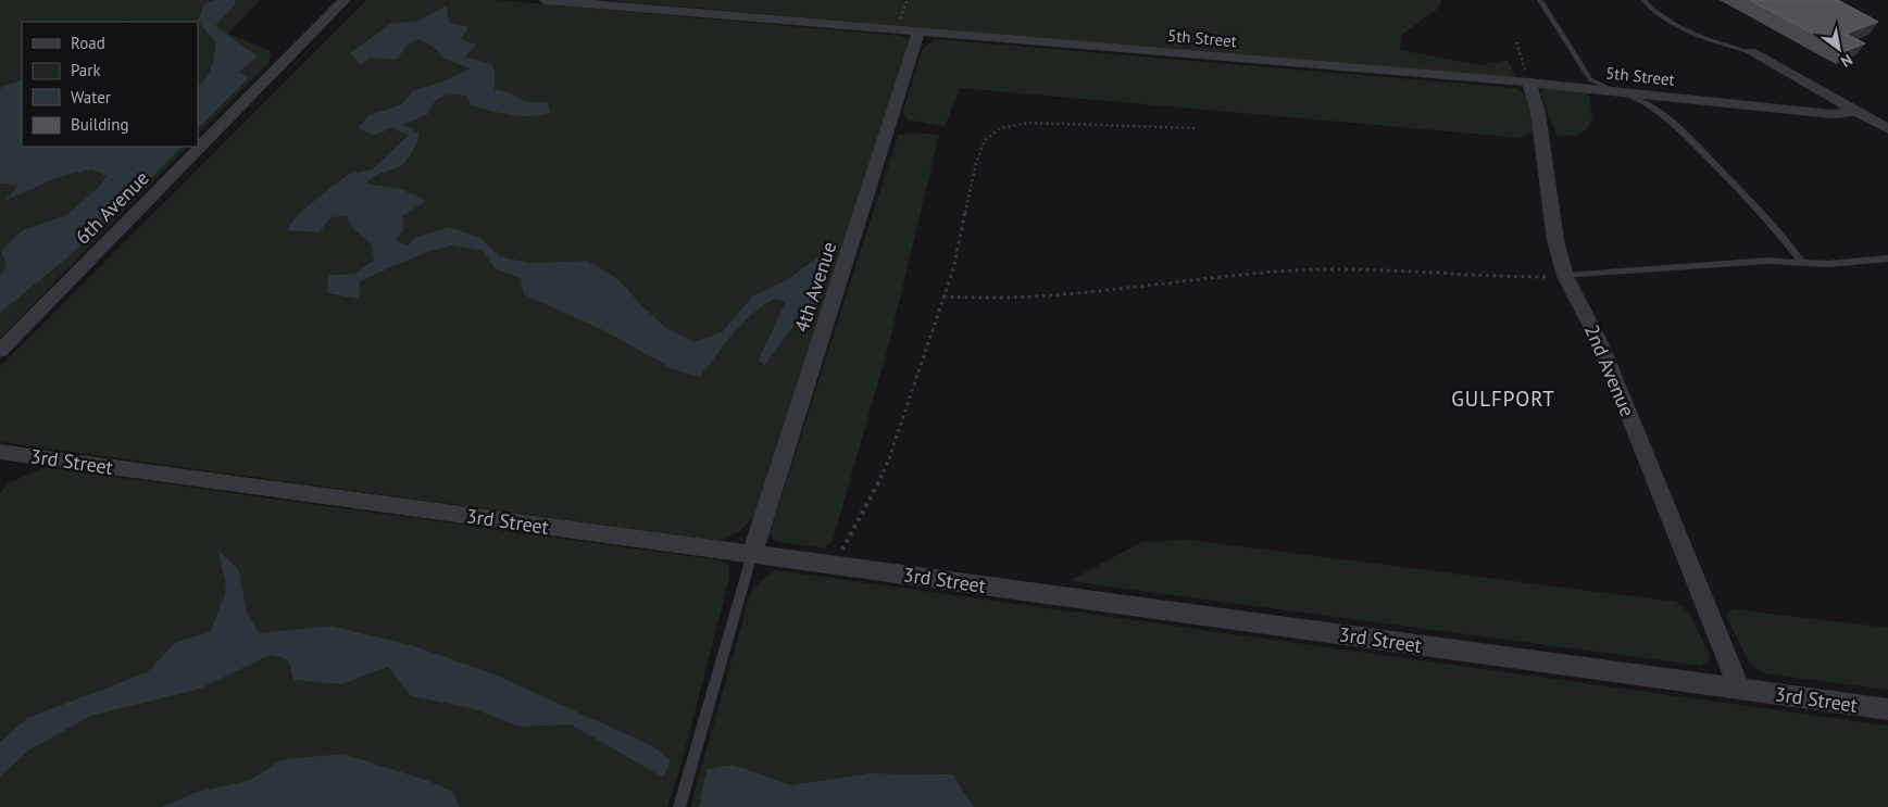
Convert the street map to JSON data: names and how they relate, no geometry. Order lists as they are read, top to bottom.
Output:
{
  "streets": {
    "street": [
      "5th Street",
      "6th Avenue",
      "4th Avenue",
      "2nd Avenue",
      "3rd Street"
    ]
  },
  "crossings": [
    ["5th Street", "4th Avenue"],
    ["5th Street", "2nd Avenue"],
    ["4th Avenue", "3rd Street"],
    ["2nd Avenue", "3rd Street"]
  ],
  "districts": ["GULFPORT"],
  "legend": [
    "Road",
    "Park",
    "Water",
    "Building"
  ],
  "north": "bottom right"
}
